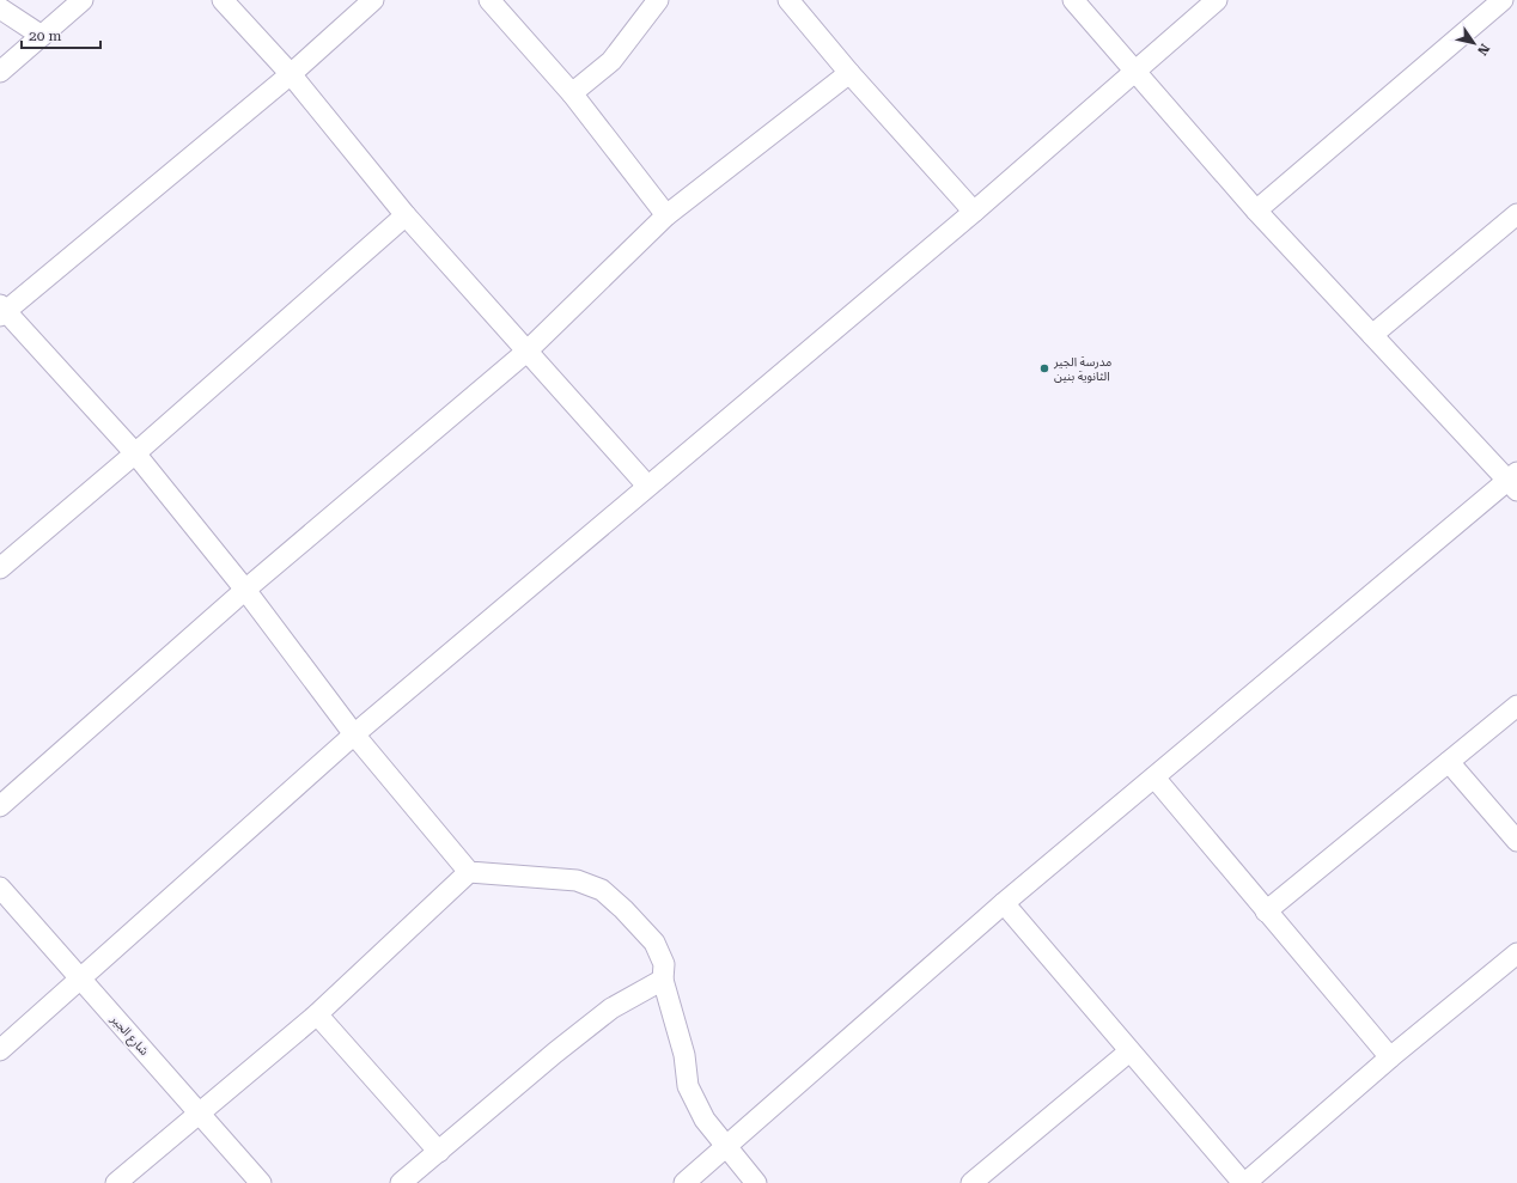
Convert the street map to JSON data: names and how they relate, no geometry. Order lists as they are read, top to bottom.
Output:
{
  "streets": {
    "street": ["شارع الجير"]
  },
  "places": ["مدرسة الجير الثانوية بنين"],
  "scale_bar": "20 m",
  "north": "bottom right"
}
